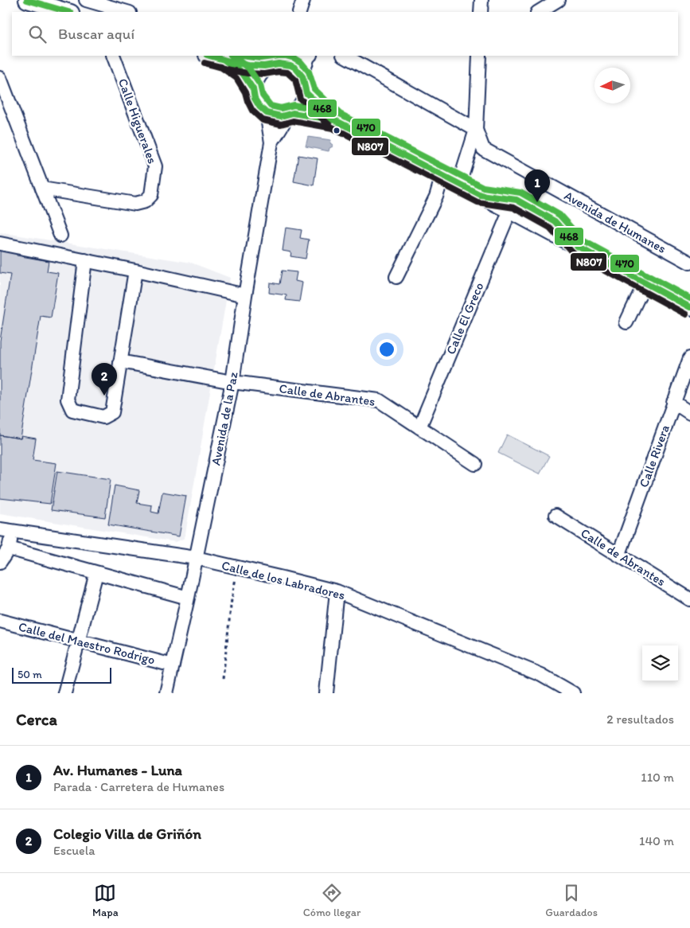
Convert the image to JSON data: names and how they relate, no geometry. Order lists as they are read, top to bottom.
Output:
{
  "streets": {
    "street": [
      "Calle Higuerales",
      "Avenida de Humanes",
      "Calle El Greco",
      "Calle de Abrantes",
      "Avenida de la Paz",
      "Calle Rivera",
      "Calle de los Labradores",
      "Calle del Maestro Rodrigo"
    ]
  },
  "crossings": [
    ["Calle El Greco", "Calle de Abrantes"],
    ["Calle de Abrantes", "Avenida de la Paz"],
    ["Calle de Abrantes", "Calle Rivera"],
    ["Avenida de la Paz", "Calle de los Labradores"],
    ["Avenida de la Paz", "Calle del Maestro Rodrigo"]
  ],
  "lines": ["transit line 468", "transit line 470", "transit line N807"],
  "scale_bar": "50 m",
  "north": "left",
  "page": {
    "search": "Buscar aquí",
    "pins": ["1", "2"],
    "scale": "50 m",
    "heading": ["Cerca", "2 resultados"],
    "list": [
      {
        "mark": "1",
        "name": "Av. Humanes - Luna",
        "note": "Parada · Carretera de Humanes",
        "value": "110 m"
      },
      {
        "mark": "2",
        "name": "Colegio Villa de Griñón",
        "note": "Escuela",
        "value": "140 m"
      }
    ],
    "nav": ["Mapa", "Cómo llegar", "Guardados"]
  }
}
